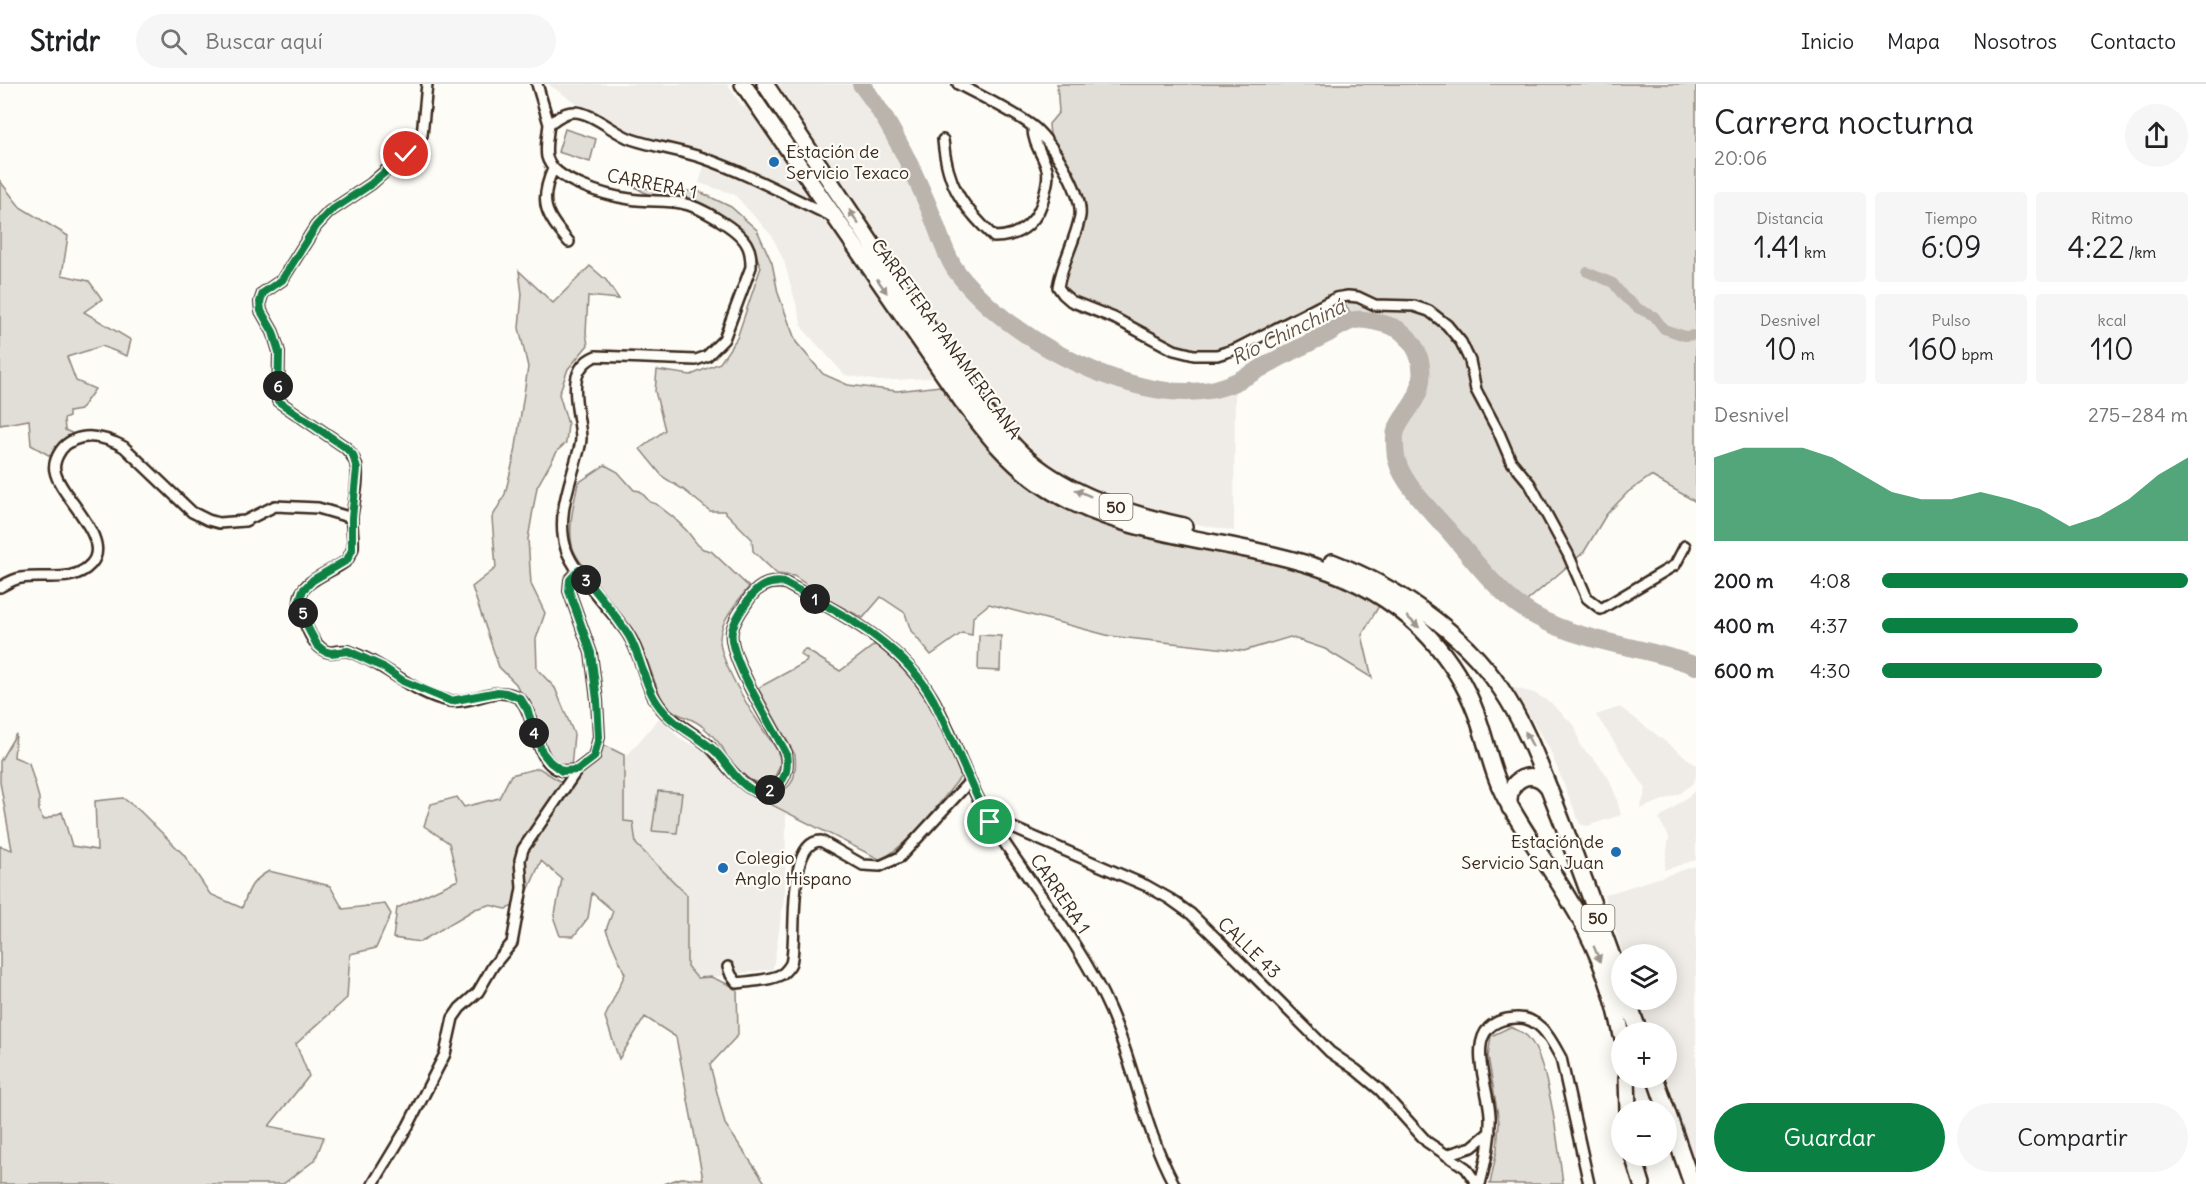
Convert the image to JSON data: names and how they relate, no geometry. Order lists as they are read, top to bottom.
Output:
{
  "streets": {
    "highway": ["CARRETERA PANAMERICANA", "50"],
    "street": ["CARRERA 1", "CALLE 43"]
  },
  "crossings": [
    ["CARRERA 1", "CALLE 43"]
  ],
  "water": ["Río Chinchiná"],
  "places": ["Estación de Servicio Texaco", "Estación de Servicio San Juan", "Colegio Anglo Hispano"],
  "page": {
    "header": "Stridr",
    "search": "Buscar aquí",
    "nav": [
      "Inicio",
      "Mapa",
      "Nosotros",
      "Contacto"
    ],
    "heading": ["Carrera nocturna", "20:06"],
    "stats": [
      ["Distancia", "1.41 km"],
      ["Tiempo", "6:09"],
      ["Ritmo", "4:22 /km"],
      ["Desnivel", "10 m"],
      ["Pulso", "160 bpm"],
      ["kcal", "110"]
    ],
    "pins": [
      "6",
      "3",
      "1",
      "5",
      "4",
      "2"
    ],
    "chart": ["Desnivel", "275–284 m"],
    "list": [
      {
        "name": "200 m",
        "note": "4:08"
      },
      {
        "name": "400 m",
        "note": "4:37"
      },
      {
        "name": "600 m",
        "note": "4:30"
      }
    ],
    "map_buttons": ["+", "−"],
    "buttons": ["Guardar", "Compartir"]
  }
}
